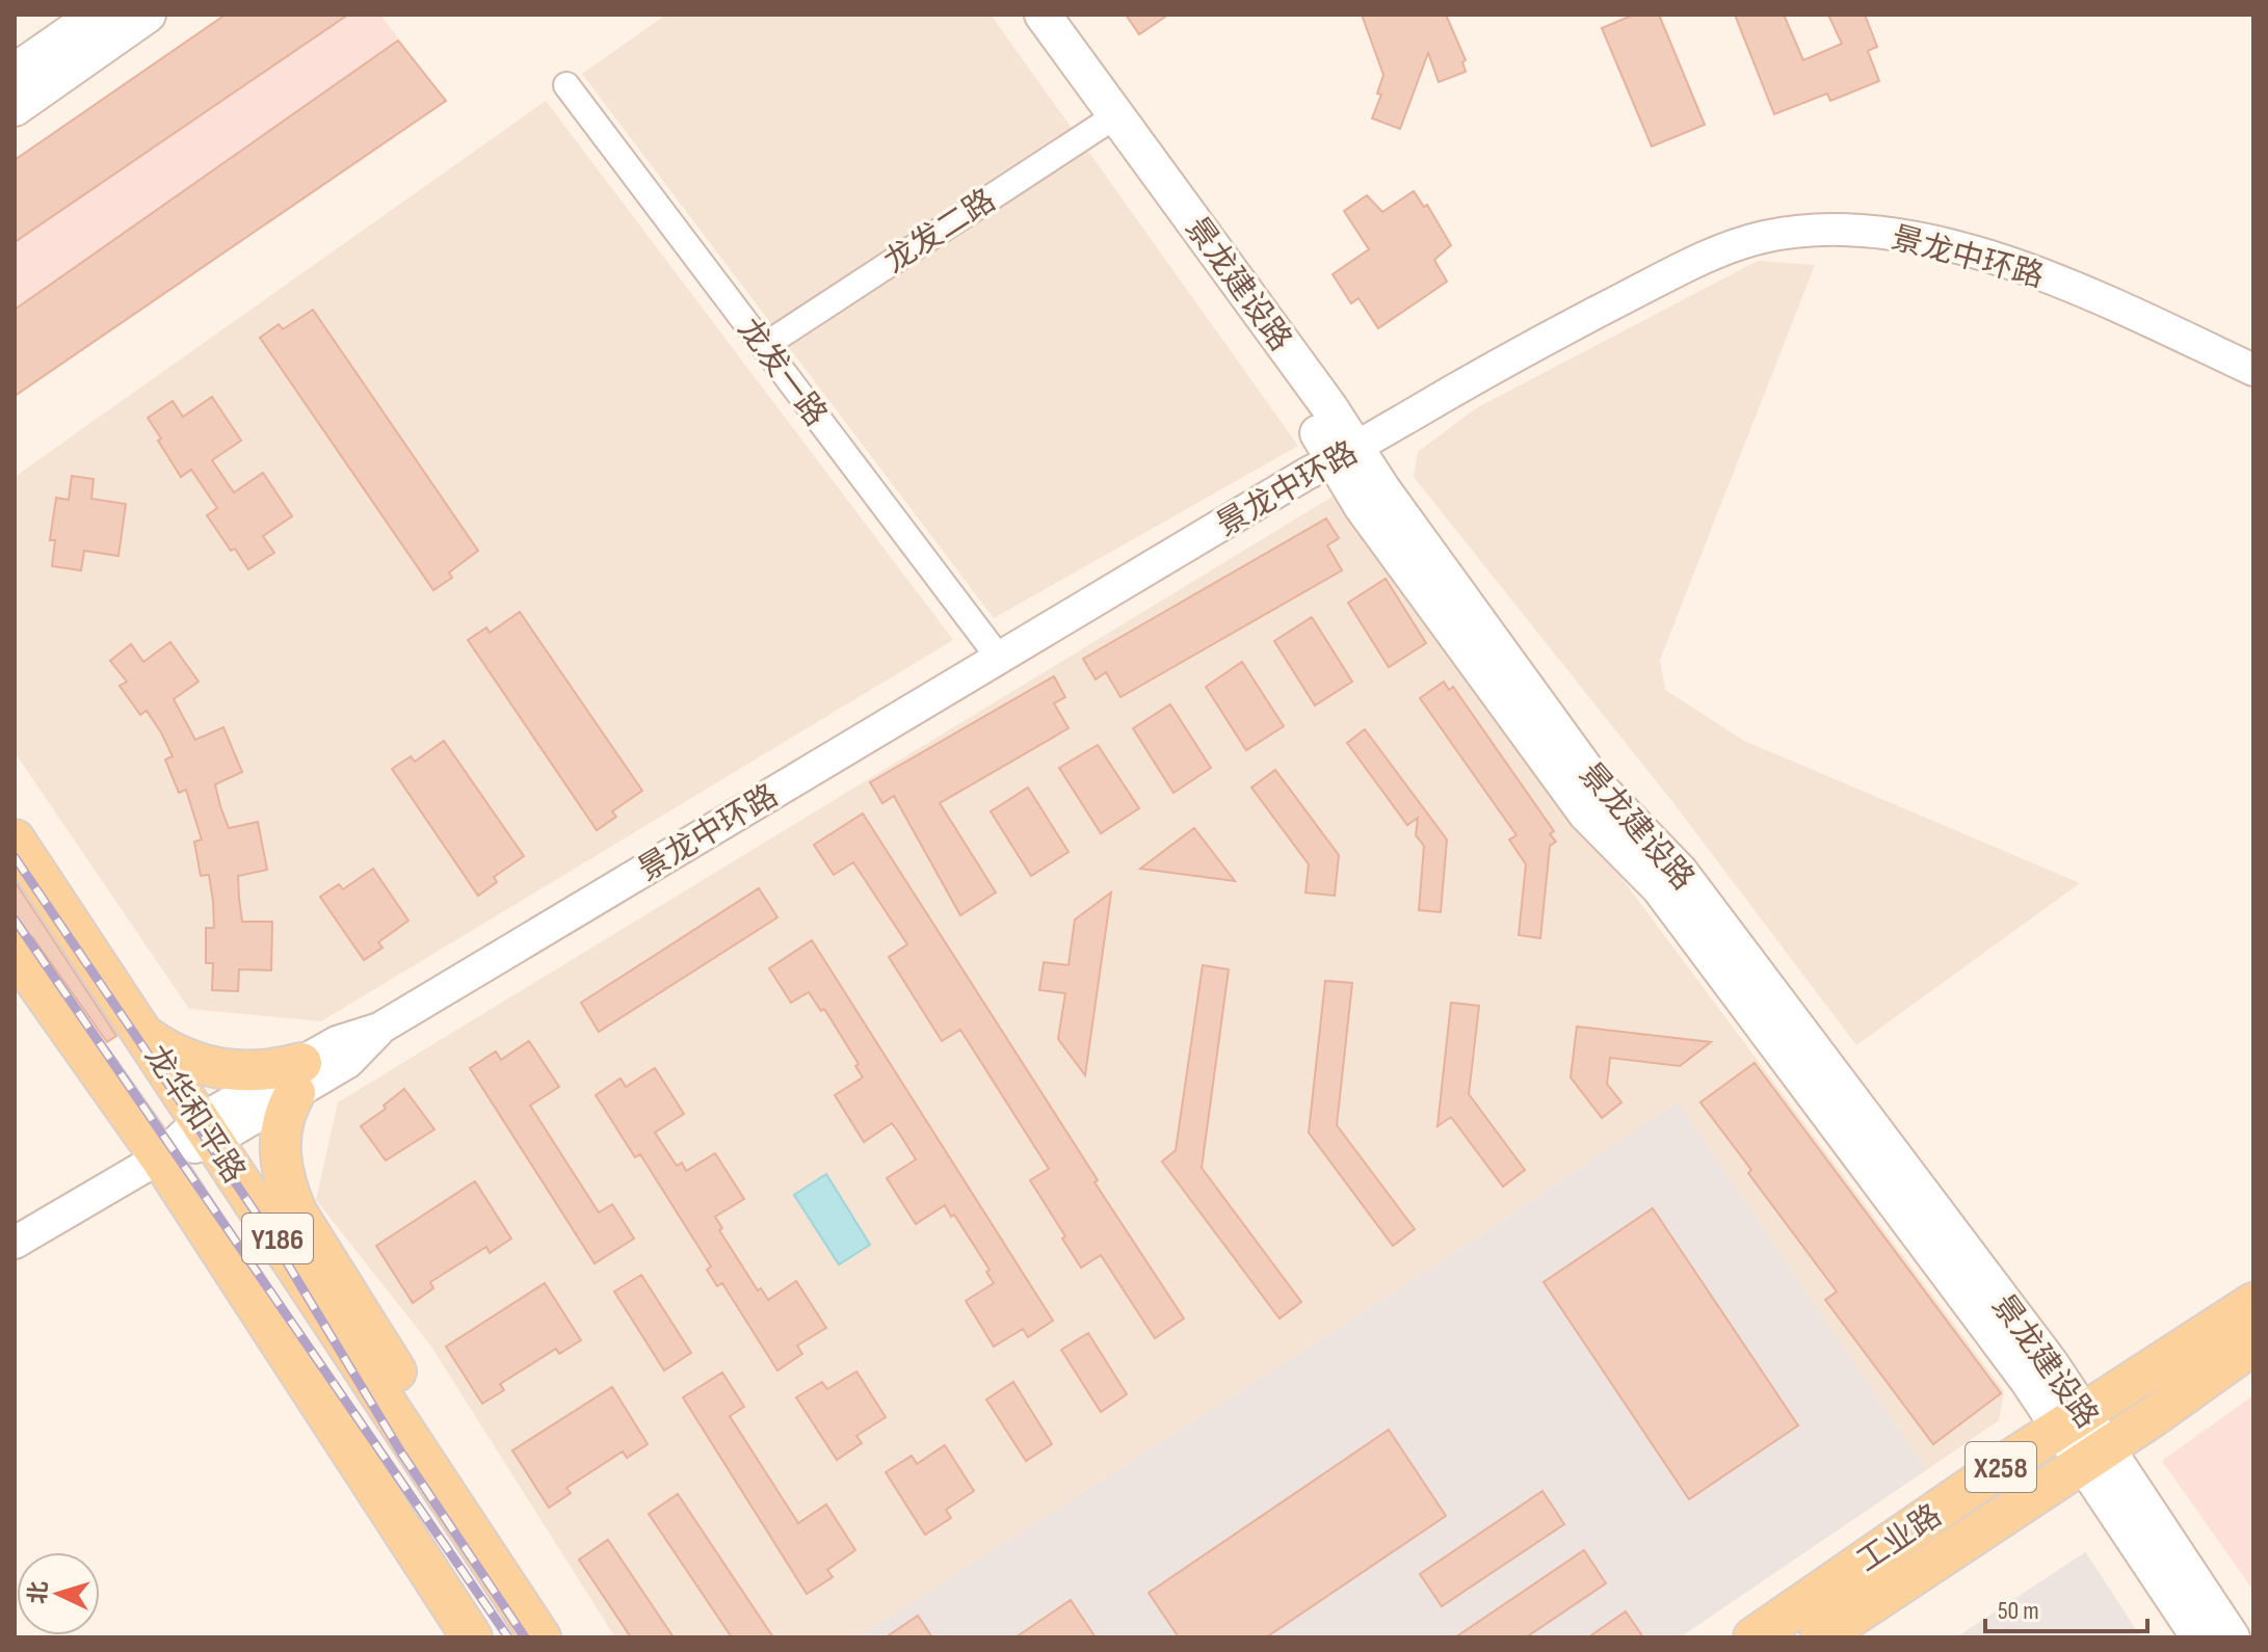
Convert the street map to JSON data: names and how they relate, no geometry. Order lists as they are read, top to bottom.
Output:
{
  "streets": {
    "main road": [
      "景龙建设路",
      "龙华和平路",
      "Y186",
      "X258",
      "工业路"
    ],
    "street": ["龙发二路", "景龙中环路", "龙发一路"]
  },
  "crossings": [
    ["龙发二路", "景龙建设路"],
    ["龙发二路", "龙发一路"],
    ["景龙中环路", "景龙建设路"],
    ["景龙中环路", "龙发一路"],
    ["景龙中环路", "龙华和平路"],
    ["景龙建设路", "工业路"]
  ],
  "scale_bar": "50 m",
  "north": "left"
}
